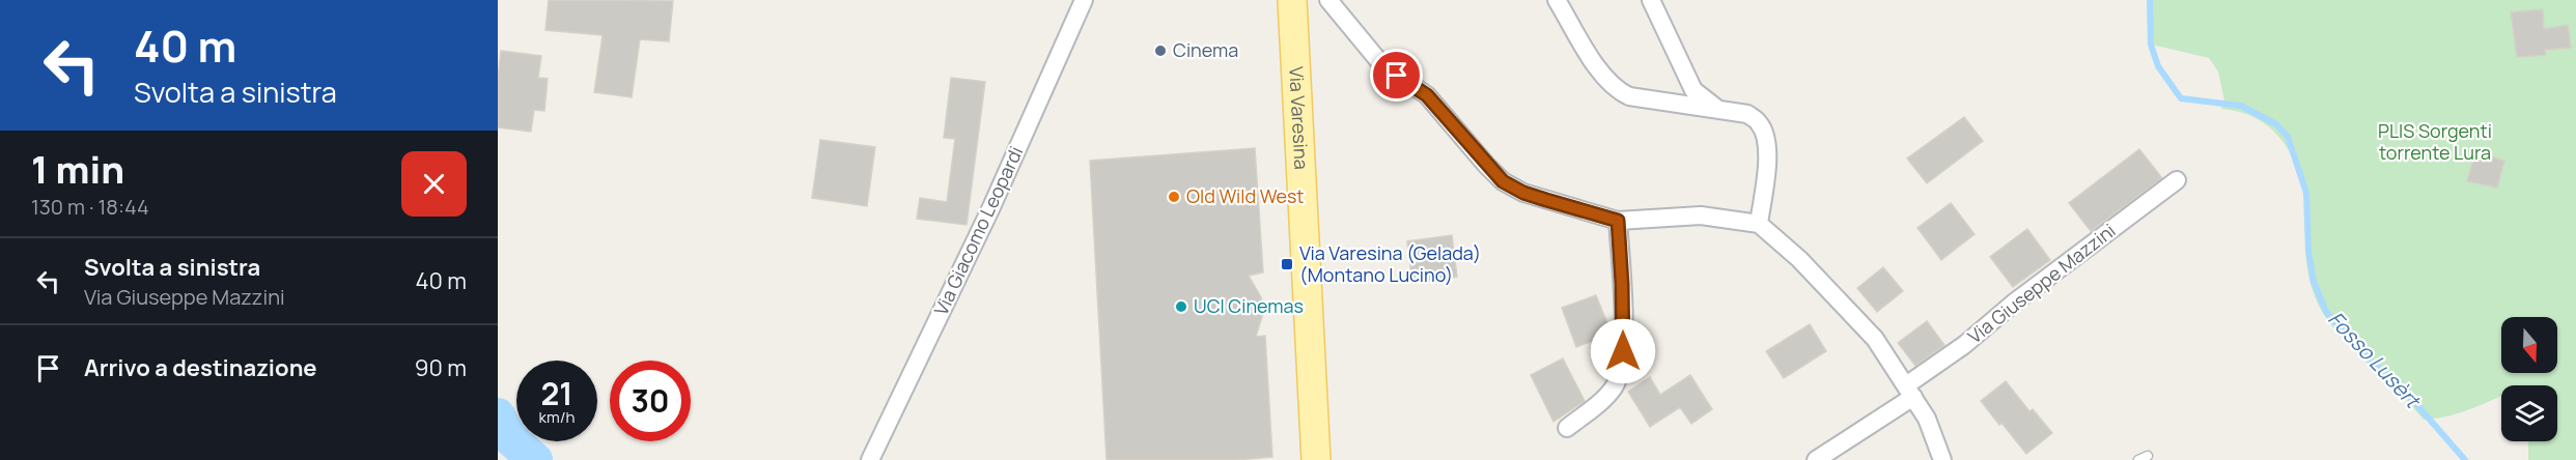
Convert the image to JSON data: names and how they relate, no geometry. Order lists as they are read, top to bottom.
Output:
{
  "streets": {
    "main road": ["Via Varesina"],
    "street": ["Via Giacomo Leopardi", "Via Giuseppe Mazzini"]
  },
  "water": ["Fosso Lusèrt"],
  "parks": ["PLIS Sorgenti torrente Lura"],
  "places": {
    "other": ["Cinema", "Old Wild West", "UCI Cinemas"],
    "transit": ["Via Varesina (Gelada) (Montano Lucino)"]
  },
  "north": "bottom",
  "page": {
    "turn": ["40 m", "Svolta a sinistra"],
    "heading": ["1 min", "130 m · 18:44"],
    "list": [
      {
        "name": "Svolta a sinistra",
        "note": "Via Giuseppe Mazzini",
        "value": "40 m"
      },
      {
        "name": "Arrivo a destinazione",
        "value": "90 m"
      }
    ],
    "speed": "21 km/h",
    "limit": "30"
  }
}
